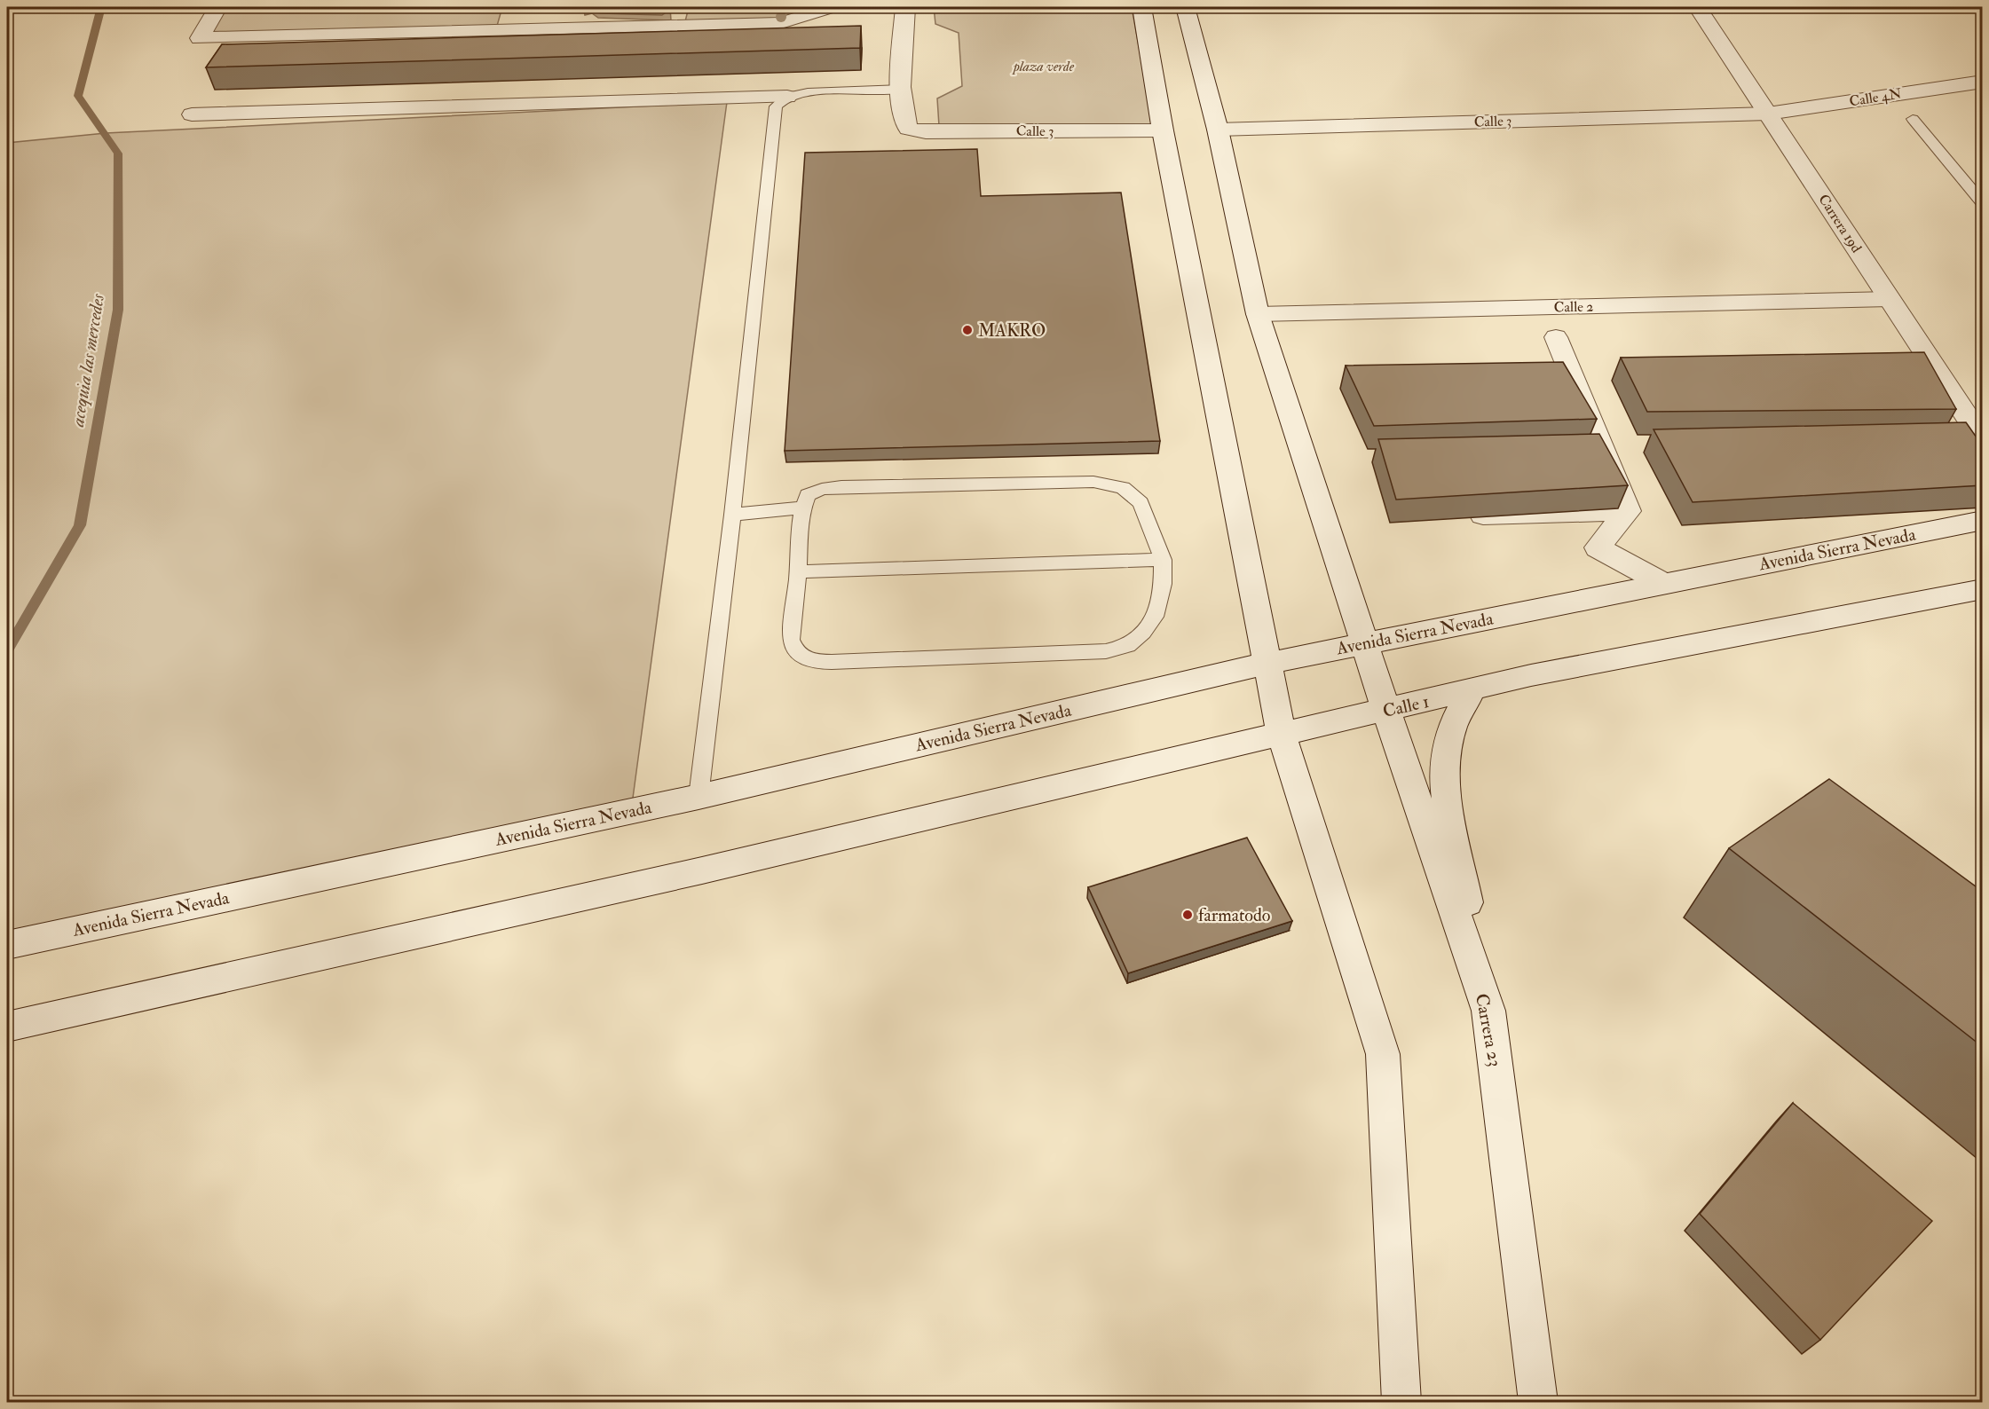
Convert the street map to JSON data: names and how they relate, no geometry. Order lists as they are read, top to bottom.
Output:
{
  "streets": {
    "main road": [
      "Calle 4N",
      "Calle 3",
      "Carrera 19d",
      "Calle 2",
      "Avenida Sierra Nevada",
      "Calle 1",
      "Carrera 23"
    ]
  },
  "crossings": [
    ["Calle 4N", "Calle 3"],
    ["Calle 4N", "Carrera 19d"],
    ["Calle 3", "Carrera 19d"],
    ["Calle 3", "Carrera 23"],
    ["Carrera 19d", "Calle 2"],
    ["Calle 2", "Carrera 23"],
    ["Avenida Sierra Nevada", "Carrera 23"],
    ["Calle 1", "Carrera 23"]
  ],
  "water": ["acequia las mercedes"],
  "parks": ["plaza verde"],
  "places": ["MAKRO", "farmatodo"]
}
